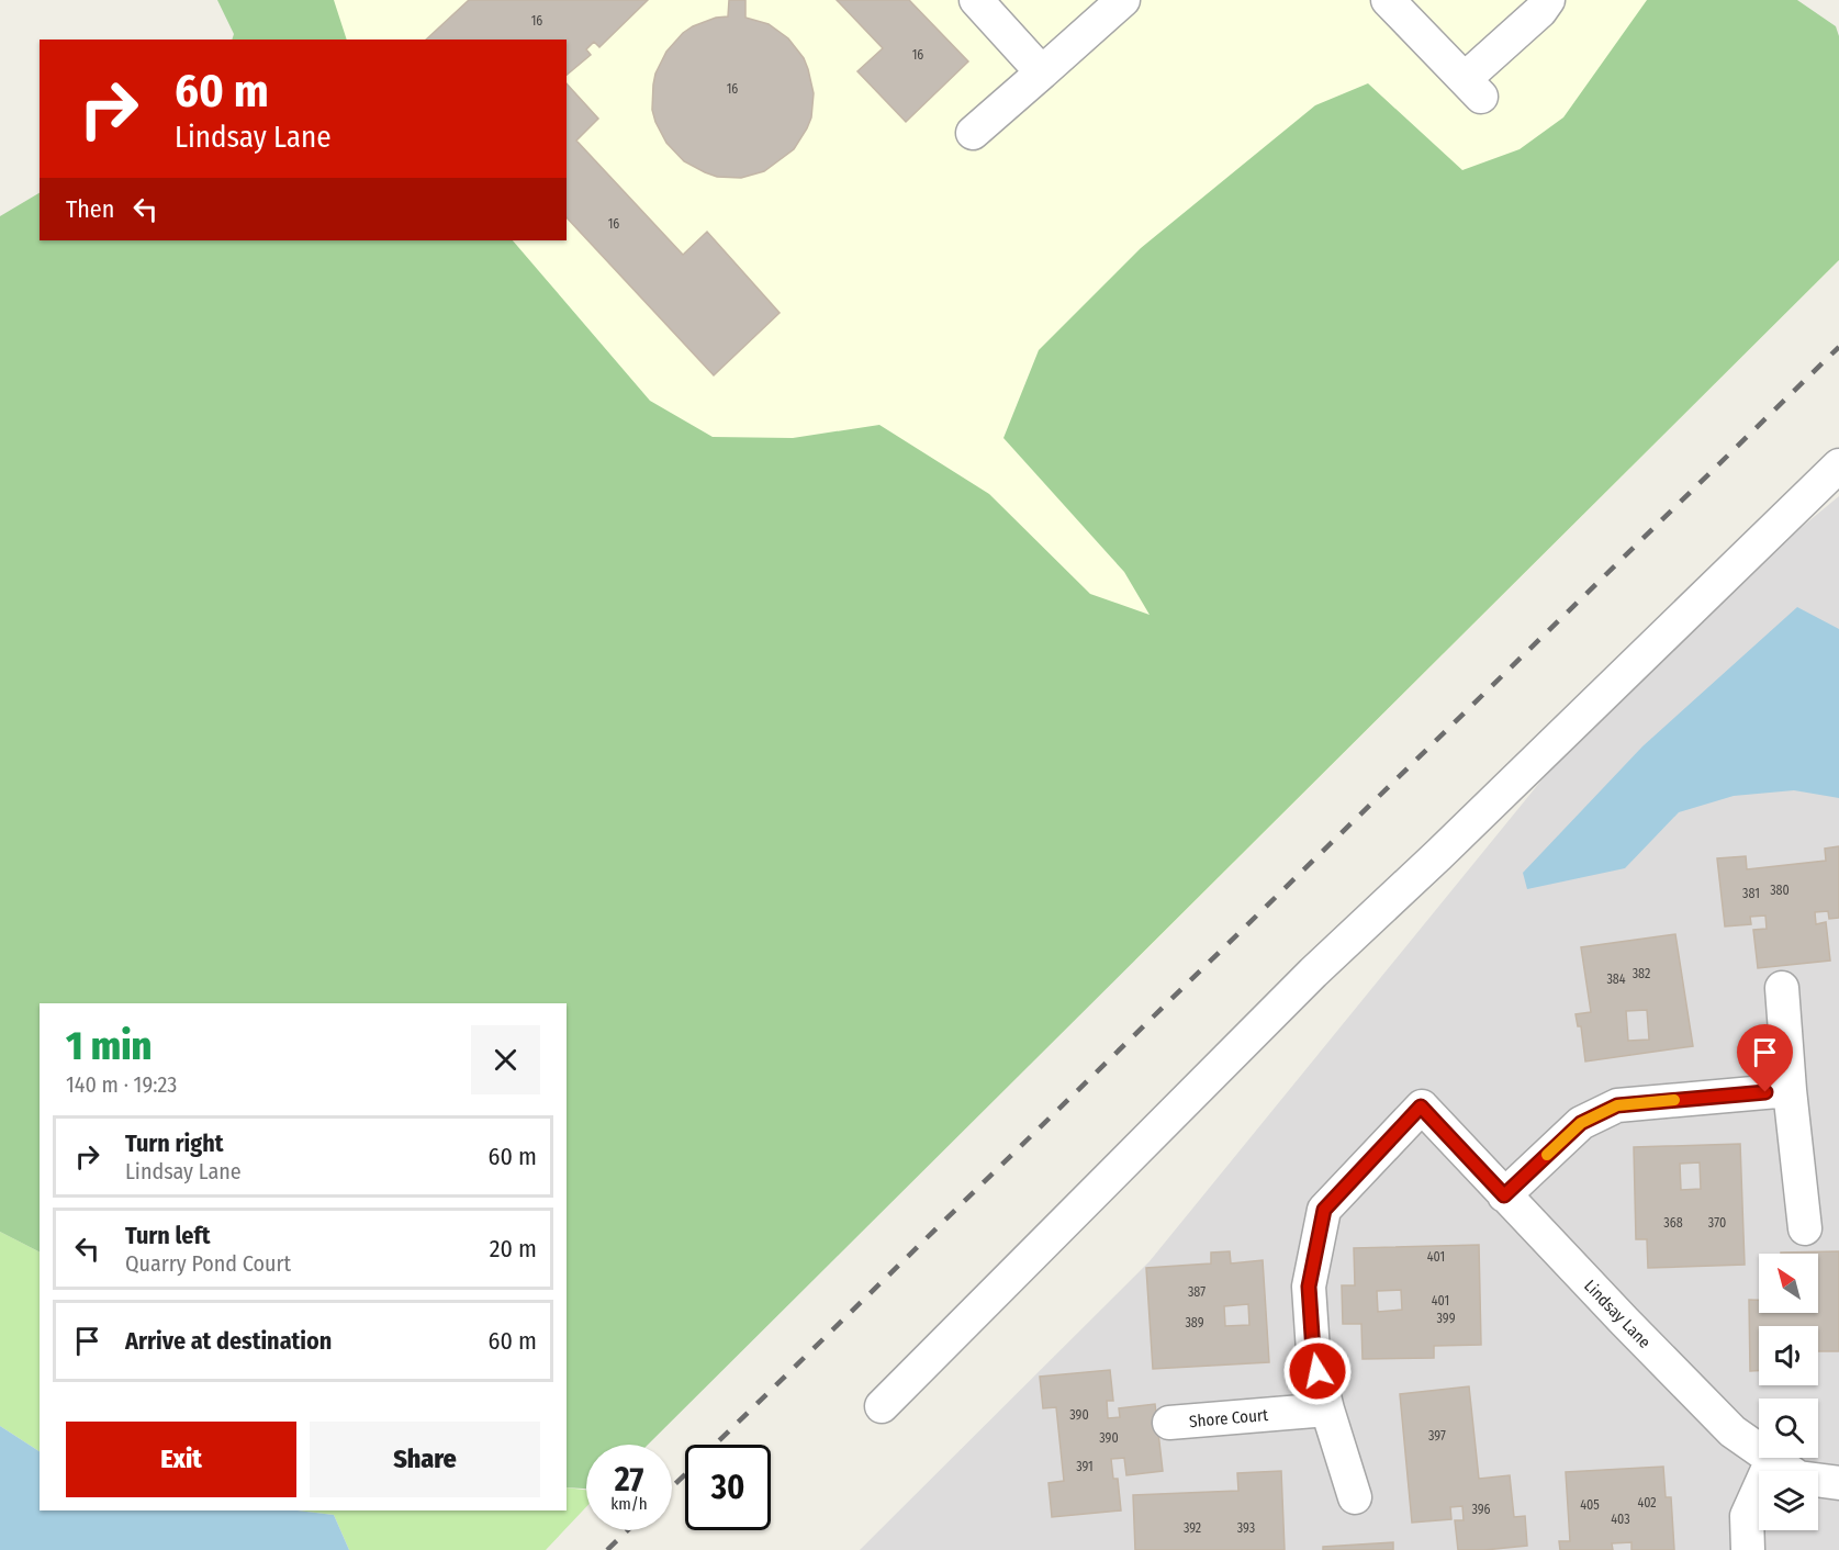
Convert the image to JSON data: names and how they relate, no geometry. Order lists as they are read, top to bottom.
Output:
{
  "streets": {
    "street": ["Lindsay Lane", "Shore Court"]
  },
  "crossings": [
    ["Lindsay Lane", "Shore Court"]
  ],
  "house_numbers": [
    "16",
    "16",
    "16",
    "16",
    "380",
    "381",
    "382",
    "384",
    "368",
    "370",
    "401",
    "387",
    "401",
    "399",
    "389",
    "390",
    "397",
    "390",
    "391",
    "402",
    "405",
    "396",
    "403",
    "392",
    "393"
  ],
  "north": "top left",
  "page": {
    "turn": ["60 m", "Lindsay Lane"],
    "then": "Then",
    "heading": ["1 min", "140 m · 19:23"],
    "list": [
      {
        "name": "Turn right",
        "note": "Lindsay Lane",
        "value": "60 m"
      },
      {
        "name": "Turn left",
        "note": "Quarry Pond Court",
        "value": "20 m"
      },
      {
        "name": "Arrive at destination",
        "value": "60 m"
      }
    ],
    "buttons": ["Exit", "Share"],
    "speed": "27 km/h",
    "limit": "30"
  }
}
